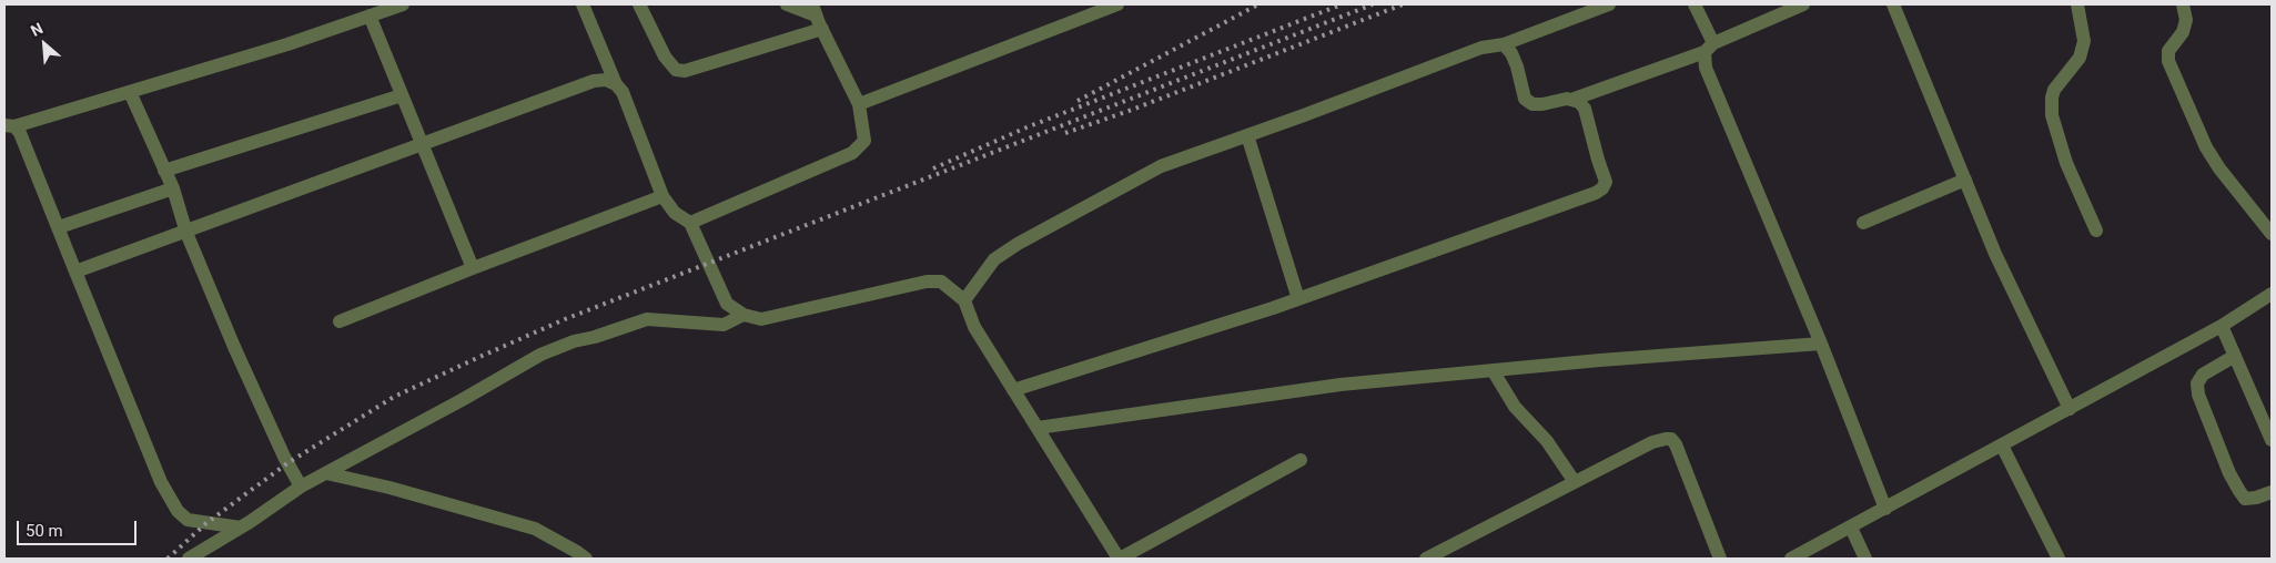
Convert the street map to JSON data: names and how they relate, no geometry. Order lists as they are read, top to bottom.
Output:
{
  "scale_bar": "50 m",
  "north": "top left"
}
